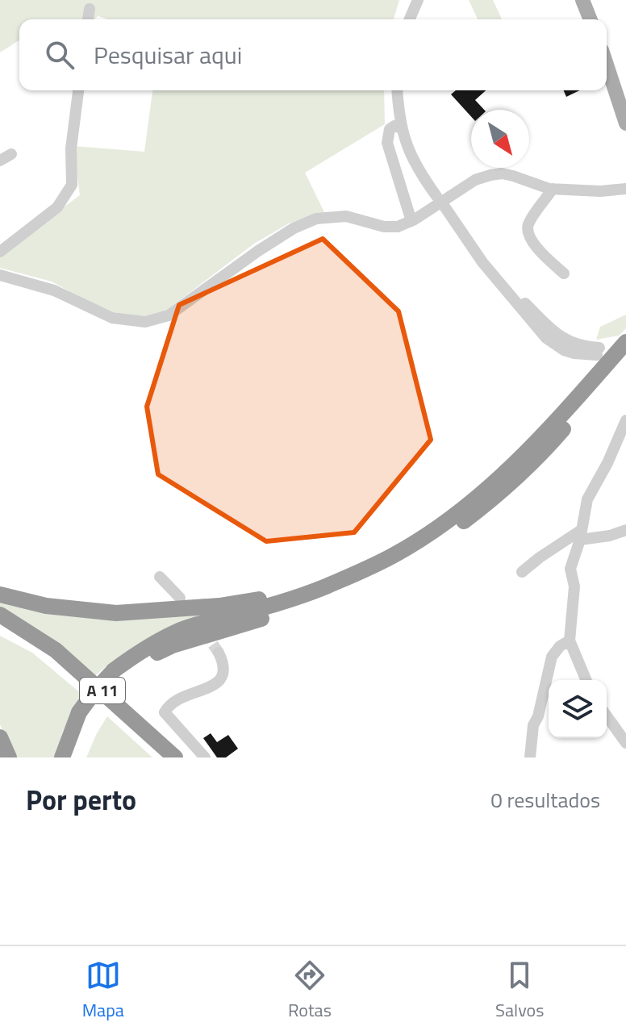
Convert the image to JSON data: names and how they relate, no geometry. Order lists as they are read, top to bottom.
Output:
{
  "streets": {
    "highway": ["A 11"]
  },
  "north": "bottom right",
  "page": {
    "search": "Pesquisar aqui",
    "heading": ["Por perto", "0 resultados"],
    "nav": ["Mapa", "Rotas", "Salvos"]
  }
}
